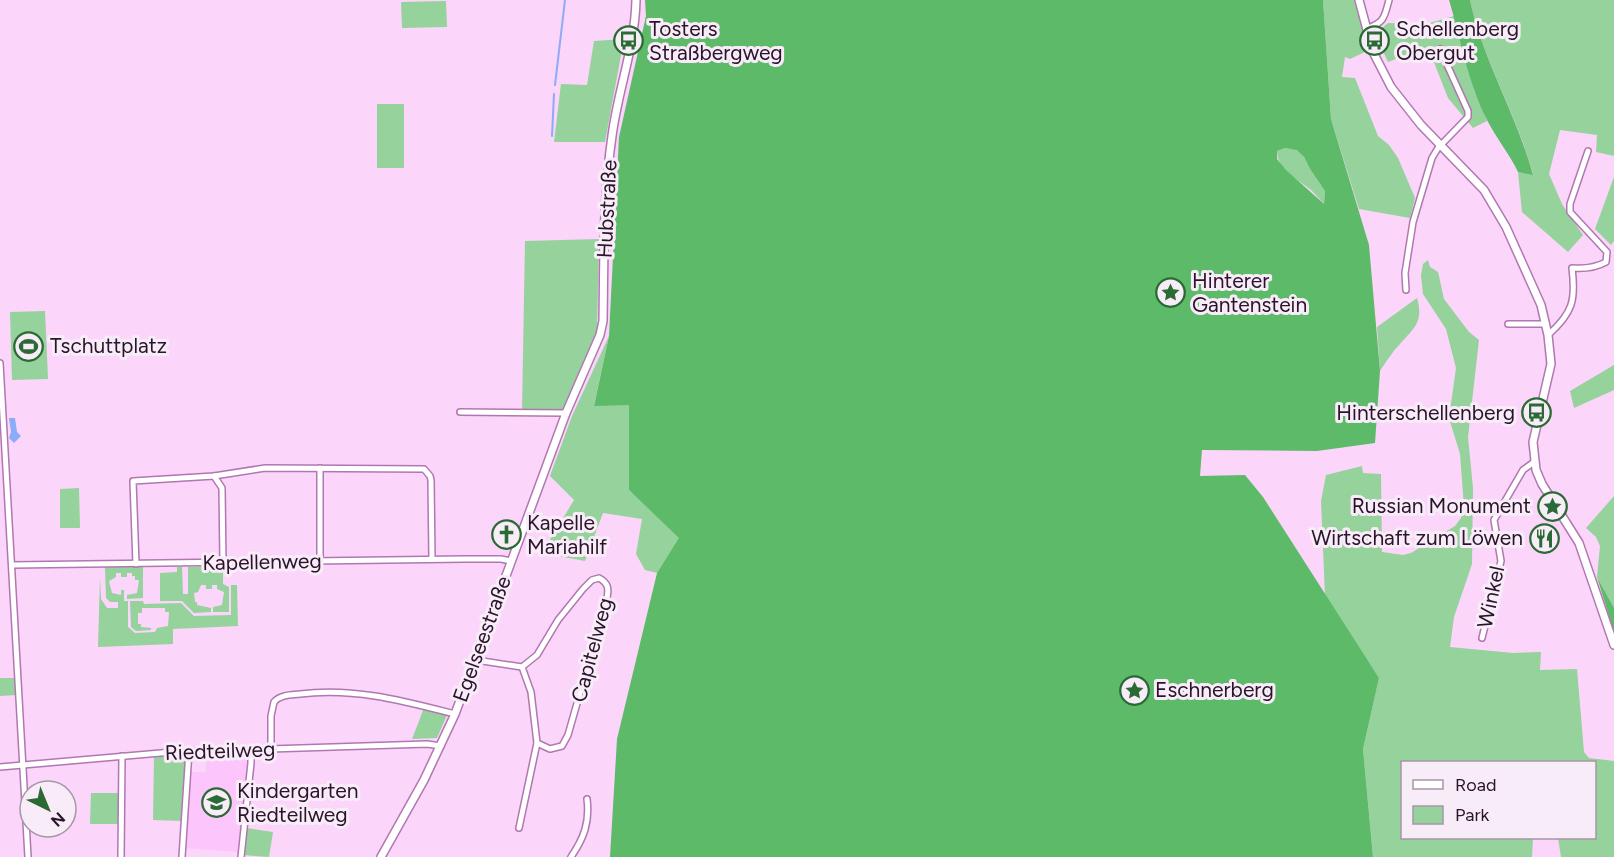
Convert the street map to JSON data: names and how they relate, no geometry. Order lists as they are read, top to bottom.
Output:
{
  "streets": {
    "street": [
      "Hubstraße",
      "Kapellenweg",
      "Winkel",
      "Egelseestraße",
      "Capitelweg",
      "Riedteilweg"
    ]
  },
  "crossings": [
    ["Hubstraße", "Egelseestraße"],
    ["Kapellenweg", "Egelseestraße"],
    ["Egelseestraße", "Riedteilweg"]
  ],
  "places": {
    "bus stop": ["Tosters Straßbergweg", "Schellenberg Obergut", "Hinterschellenberg"],
    "place": ["Hinterer Gantenstein", "Russian Monument", "Eschnerberg"],
    "sports": ["Tschuttplatz"],
    "church": ["Kapelle Mariahilf"],
    "restaurant": ["Wirtschaft zum Löwen"],
    "school or university": ["Kindergarten Riedteilweg"]
  },
  "legend": ["Road", "Park"],
  "north": "bottom right"
}
